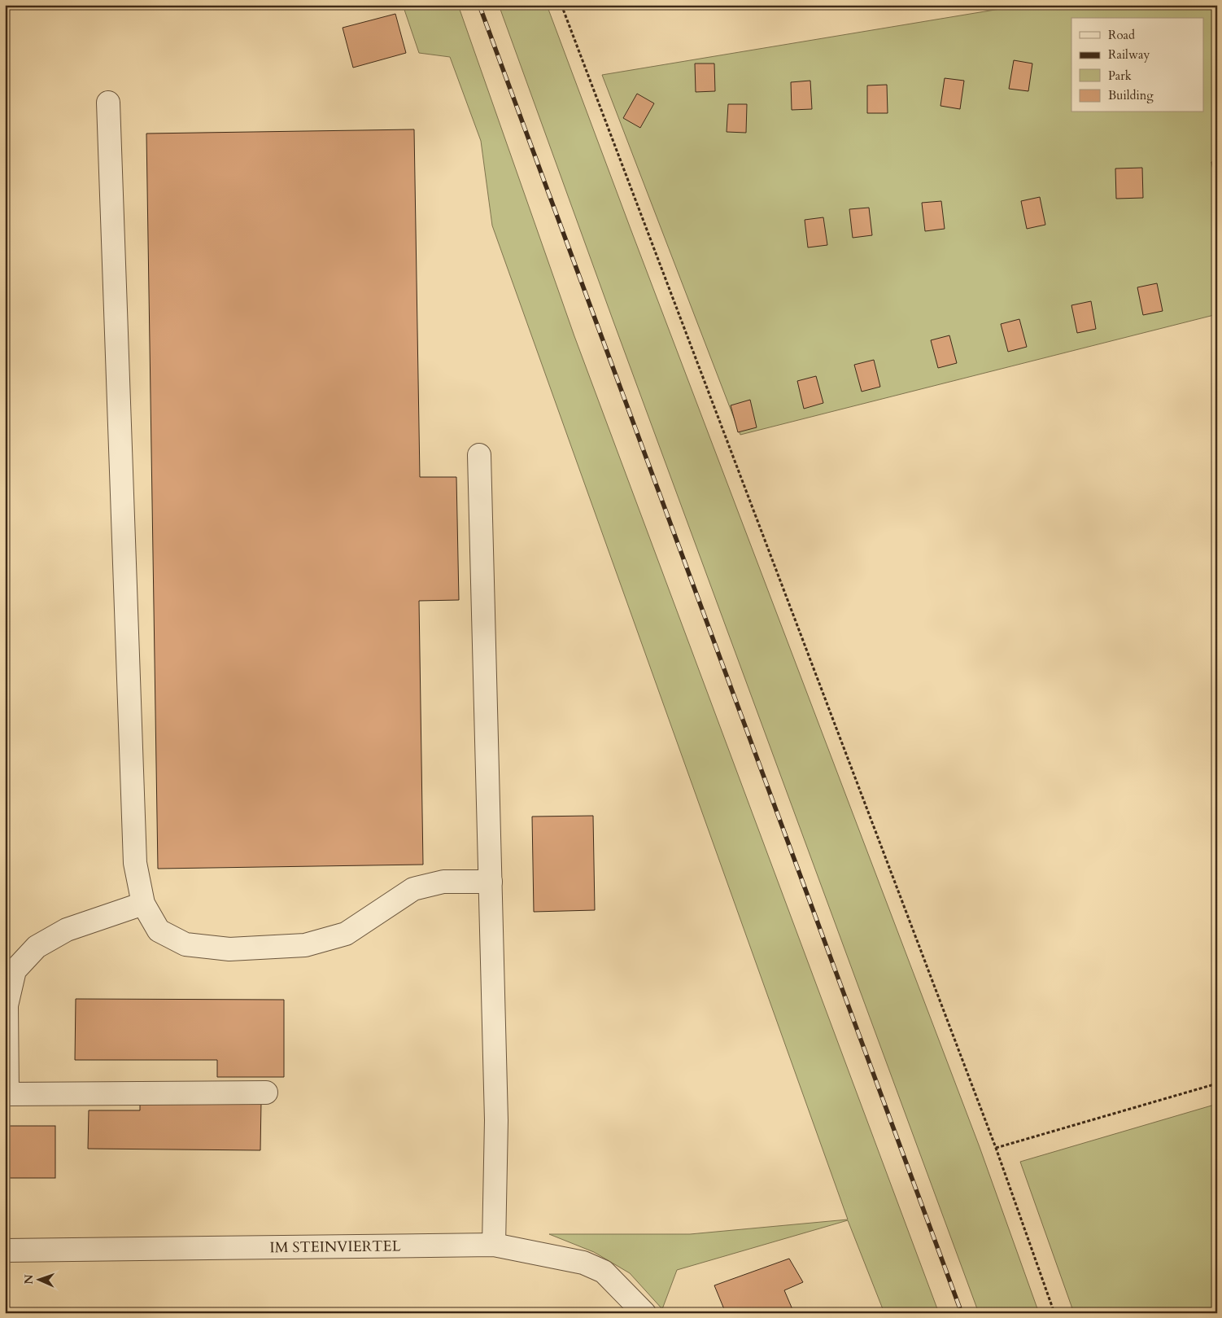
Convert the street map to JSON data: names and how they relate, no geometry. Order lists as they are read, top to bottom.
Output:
{
  "streets": {
    "street": ["IM STEINVIERTEL"]
  },
  "legend": [
    "Road",
    "Railway",
    "Park",
    "Building"
  ],
  "north": "left"
}
